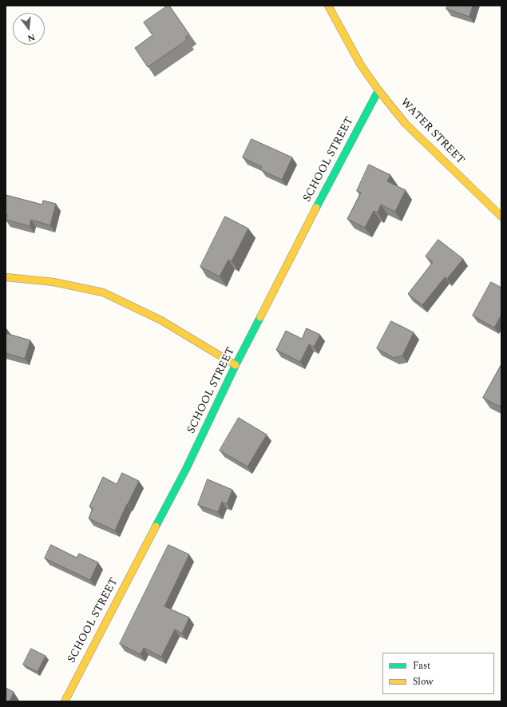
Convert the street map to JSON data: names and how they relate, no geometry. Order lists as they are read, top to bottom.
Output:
{
  "streets": {
    "street": ["WATER STREET", "SCHOOL STREET"]
  },
  "crossings": [
    ["WATER STREET", "SCHOOL STREET"]
  ],
  "legend": ["Fast", "Slow"],
  "north": "bottom"
}
